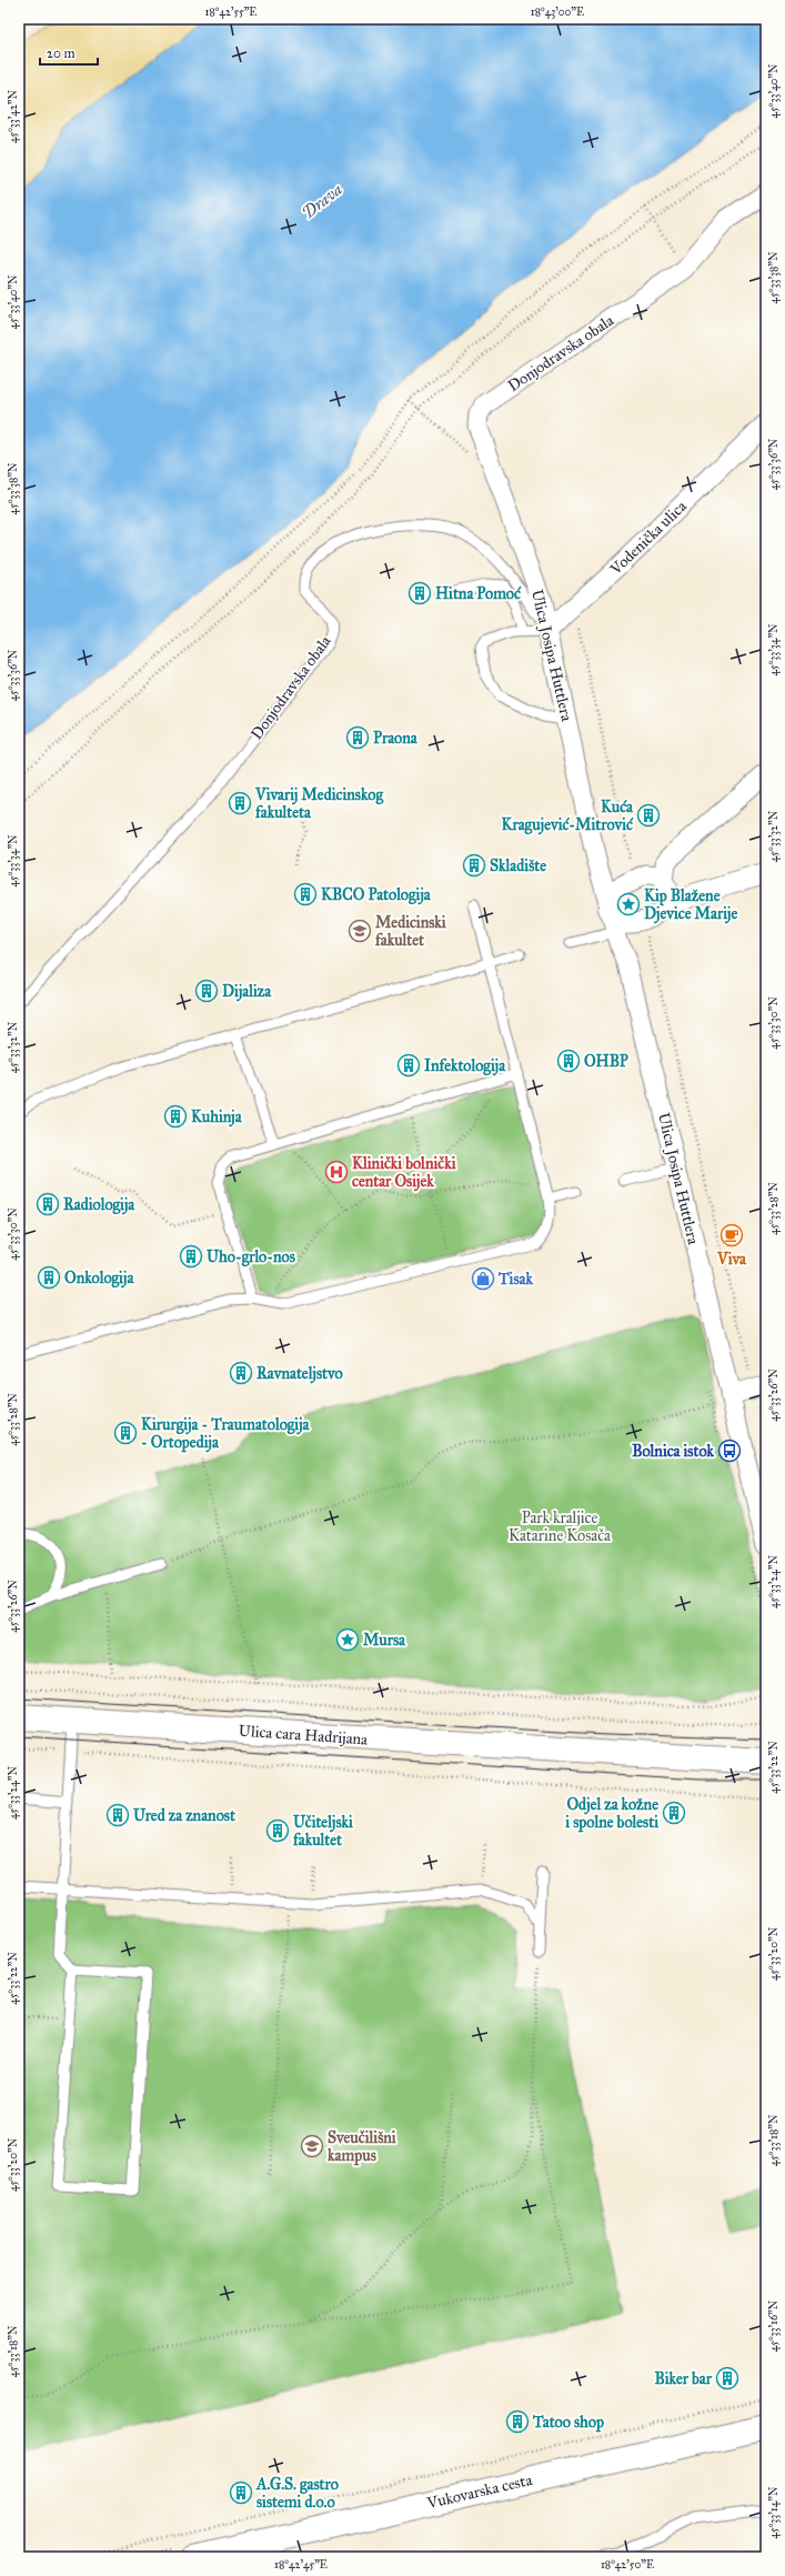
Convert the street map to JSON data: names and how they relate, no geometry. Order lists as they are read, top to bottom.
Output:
{
  "streets": {
    "main road": ["Ulica cara Hadrijana", "Vukovarska cesta"],
    "street": ["Donjodravska obala", "Vodenička ulica", "Ulica Josipa Huttlera"]
  },
  "crossings": [
    ["Donjodravska obala", "Vodenička ulica"],
    ["Donjodravska obala", "Ulica Josipa Huttlera"],
    ["Vodenička ulica", "Ulica Josipa Huttlera"]
  ],
  "water": ["Drava"],
  "parks": ["Park kraljice Katarine Kosača"],
  "places": {
    "building": [
      "Hitna Pomoć",
      "Praona",
      "Vivarij Medicinskog fakulteta",
      "Kuća Kragujević-Mitrović",
      "Skladište",
      "KBCO Patologija",
      "Dijaliza",
      "OHBP",
      "Infektologija",
      "Kuhinja",
      "Radiologija",
      "Uho-grlo-nos",
      "Onkologija",
      "Ravnateljstvo",
      "Kirurgija - Traumatologija - Ortopedija",
      "Odjel za kožne i spolne bolesti",
      "Ured za znanost",
      "Učiteljski fakultet",
      "Biker bar",
      "Tatoo shop",
      "A.G.S. gastro sistemi d.o.o"
    ],
    "place": ["Kip Blažene Djevice Marije", "Mursa"],
    "school or university": ["Medicinski fakultet", "Sveučilišni kampus"],
    "hospital": ["Klinički bolnički centar Osijek"],
    "cafe": ["Viva"],
    "shop": ["Tisak"],
    "bus stop": ["Bolnica istok"]
  },
  "scale_bar": "20 m",
  "coordinates": [
    "18°42'55\"E",
    "18°43'00\"E",
    "45°33'40\"N",
    "45°33'42\"N",
    "45°33'38\"N",
    "45°33'36\"N",
    "45°33'34\"N",
    "45°33'32\"N",
    "45°33'30\"N",
    "45°33'28\"N",
    "45°33'26\"N",
    "45°33'24\"N",
    "45°33'22\"N",
    "45°33'20\"N",
    "45°33'18\"N",
    "45°33'16\"N",
    "45°33'14\"N",
    "18°42'45\"E",
    "18°42'50\"E"
  ]
}
